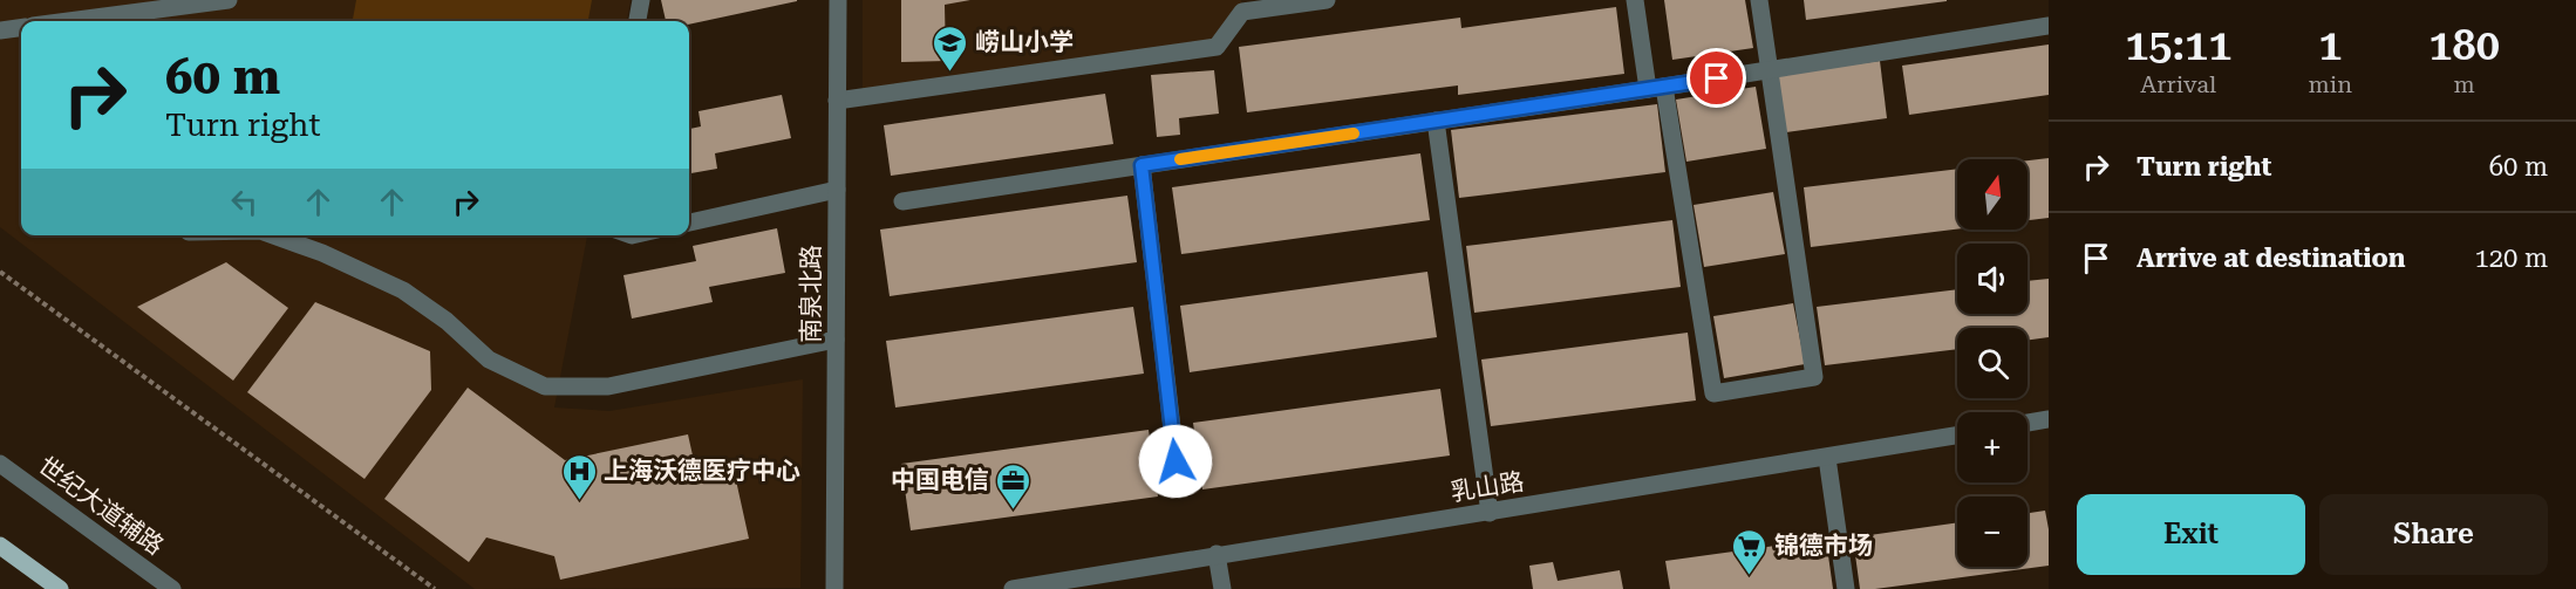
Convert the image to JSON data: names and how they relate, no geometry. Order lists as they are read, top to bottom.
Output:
{
  "streets": {
    "street": ["南泉北路", "乳山路", "世纪大道辅路"]
  },
  "places": {
    "school or university": ["崂山小学"],
    "hospital": ["上海沃德医疗中心"],
    "office": ["中国电信"],
    "supermarket": ["锦德市场"]
  },
  "north": "top",
  "page": {
    "eta": [
      "15:11",
      "Arrival",
      "1",
      "min",
      "180",
      "m"
    ],
    "turn": ["60 m", "Turn right"],
    "list": [
      {
        "name": "Turn right",
        "value": "60 m"
      },
      {
        "name": "Arrive at destination",
        "value": "120 m"
      }
    ],
    "map_buttons": ["+", "−"],
    "buttons": ["Exit", "Share"]
  }
}
